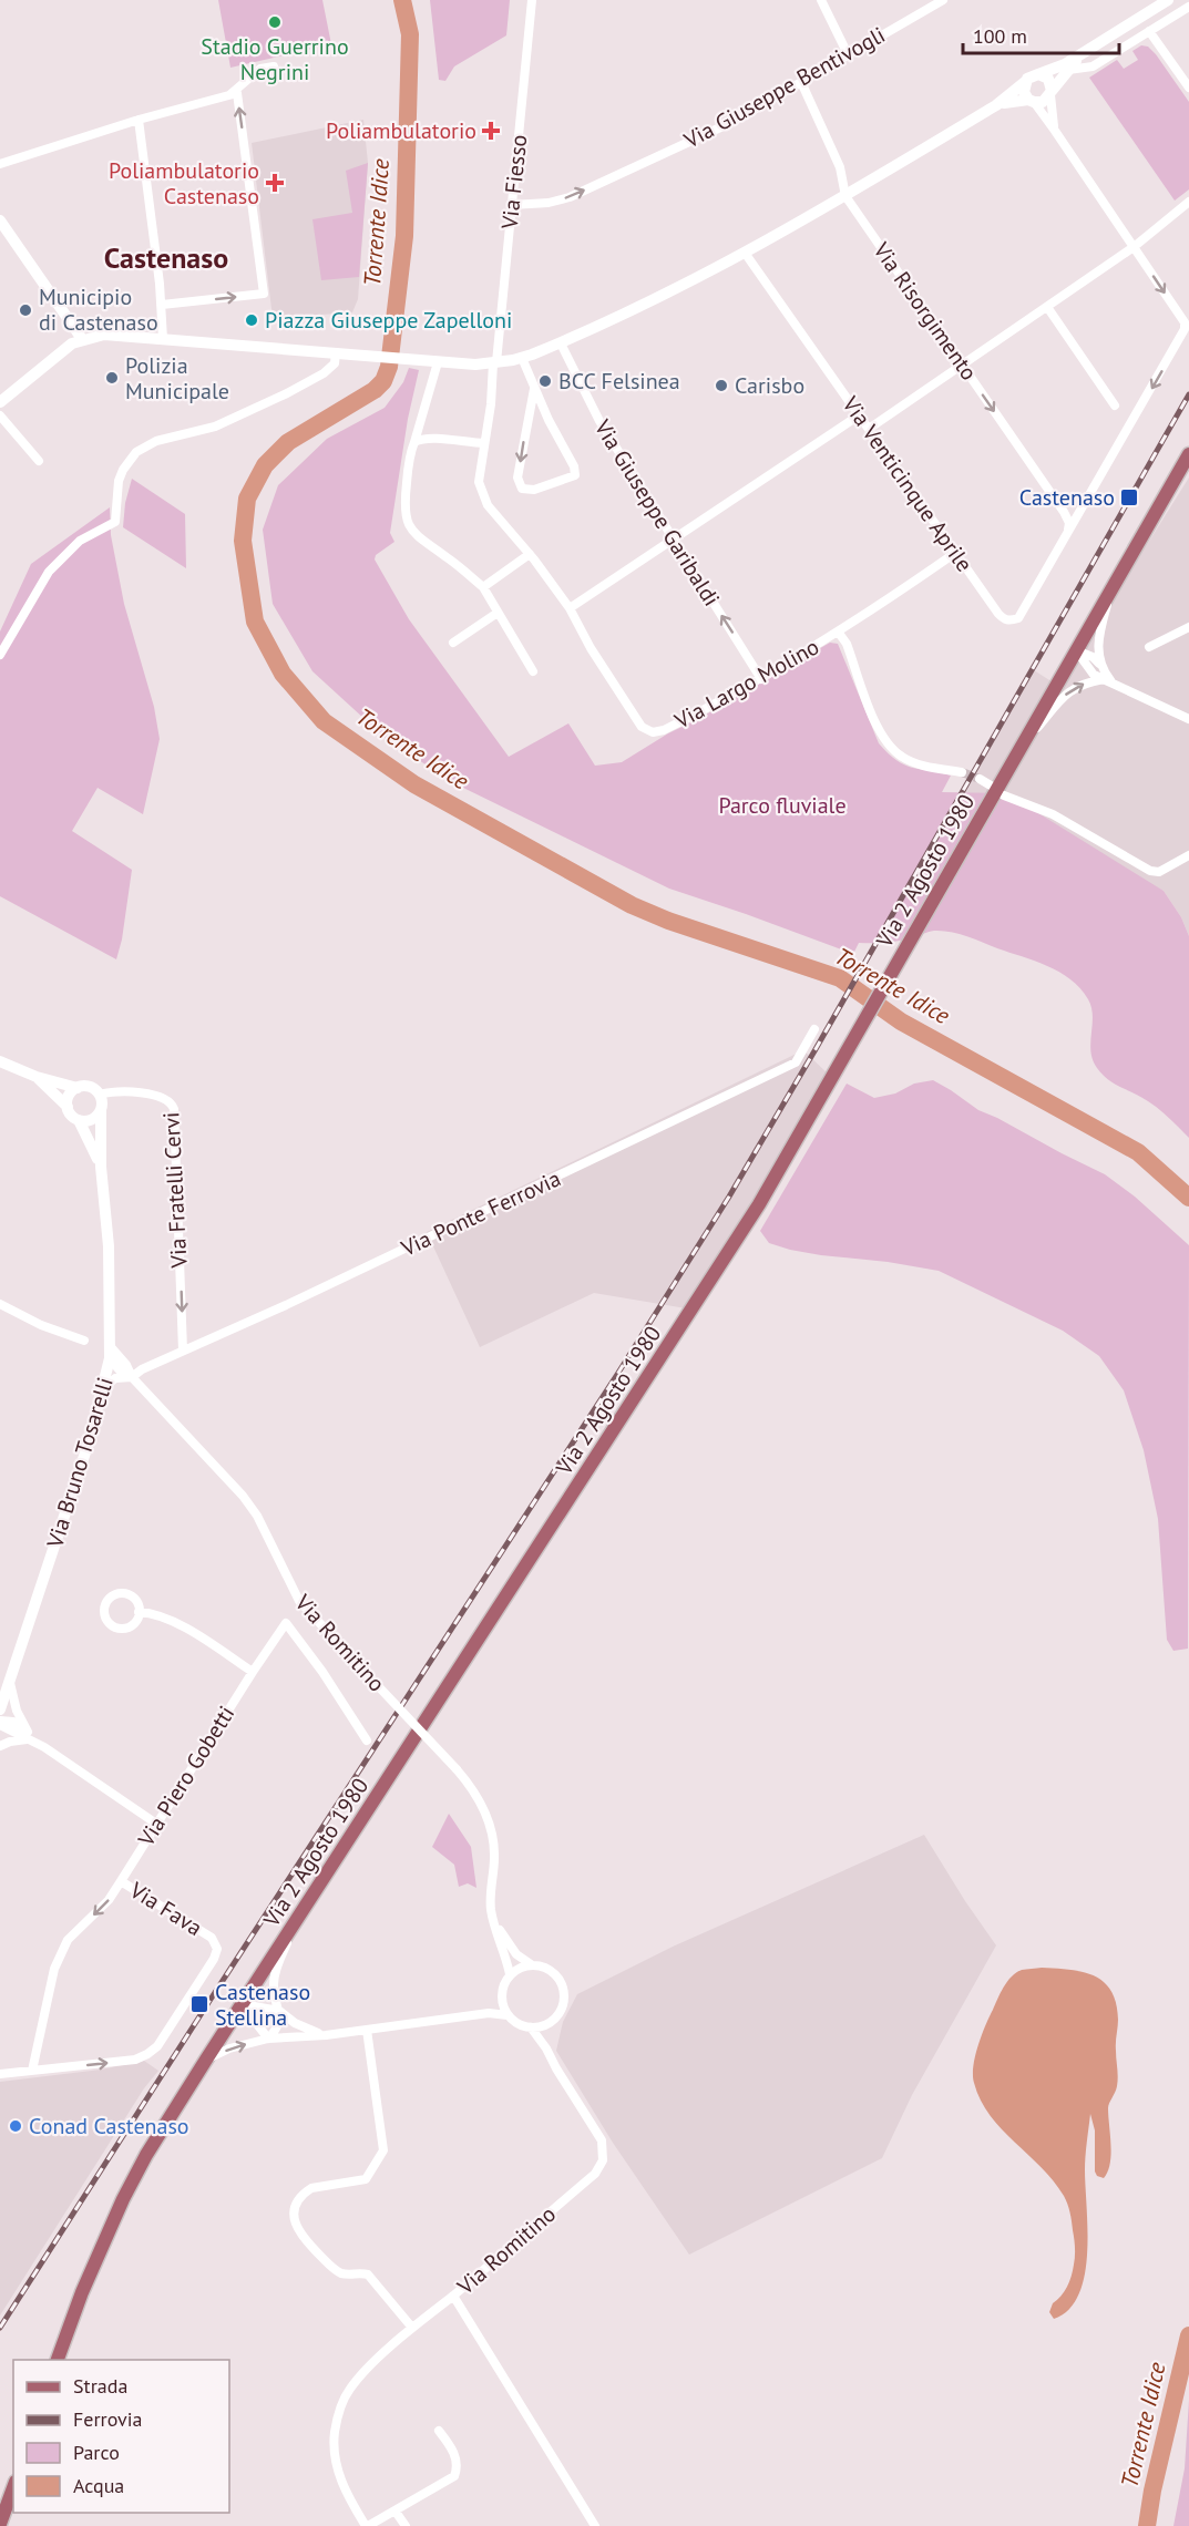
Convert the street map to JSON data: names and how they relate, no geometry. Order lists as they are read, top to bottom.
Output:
{
  "streets": {
    "main road": ["Via 2 Agosto 1980"],
    "street": [
      "Via Giuseppe Bentivogli",
      "Via Fiesso",
      "Via Risorgimento",
      "Via Venticinque Aprile",
      "Via Giuseppe Garibaldi",
      "Via Largo Molino",
      "Via Fratelli Cervi",
      "Via Ponte Ferrovia",
      "Via Bruno Tosarelli",
      "Via Romitino",
      "Via Piero Gobetti",
      "Via Fava"
    ]
  },
  "crossings": [
    ["Via Giuseppe Bentivogli", "Via Fiesso"],
    ["Via Giuseppe Bentivogli", "Via Risorgimento"],
    ["Via Fiesso", "Via Largo Molino"],
    ["Via Risorgimento", "Via Venticinque Aprile"],
    ["Via Venticinque Aprile", "Via Largo Molino"],
    ["Via Giuseppe Garibaldi", "Via Largo Molino"],
    ["Via Fratelli Cervi", "Via Ponte Ferrovia"],
    ["Via Fratelli Cervi", "Via Bruno Tosarelli"],
    ["Via Ponte Ferrovia", "Via Romitino"],
    ["Via Bruno Tosarelli", "Via Romitino"],
    ["Via Romitino", "Via Piero Gobetti"],
    ["Via Piero Gobetti", "Via Fava"]
  ],
  "one_way": [
    "Via Giuseppe Bentivogli",
    "Via Risorgimento",
    "Via Giuseppe Garibaldi",
    "Via Fratelli Cervi"
  ],
  "districts": ["Castenaso"],
  "water": ["Torrente Idice"],
  "parks": ["Parco fluviale"],
  "places": {
    "other": [
      "Stadio Guerrino Negrini",
      "Municipio di Castenaso",
      "Piazza Giuseppe Zapelloni",
      "Polizia Municipale",
      "BCC Felsinea",
      "Carisbo",
      "Conad Castenaso"
    ],
    "health": ["Poliambulatorio", "Poliambulatorio Castenaso"],
    "transit": ["Castenaso", "Castenaso Stellina"]
  },
  "legend": [
    "Strada",
    "Ferrovia",
    "Parco",
    "Acqua"
  ],
  "scale_bar": "100 m"
}
